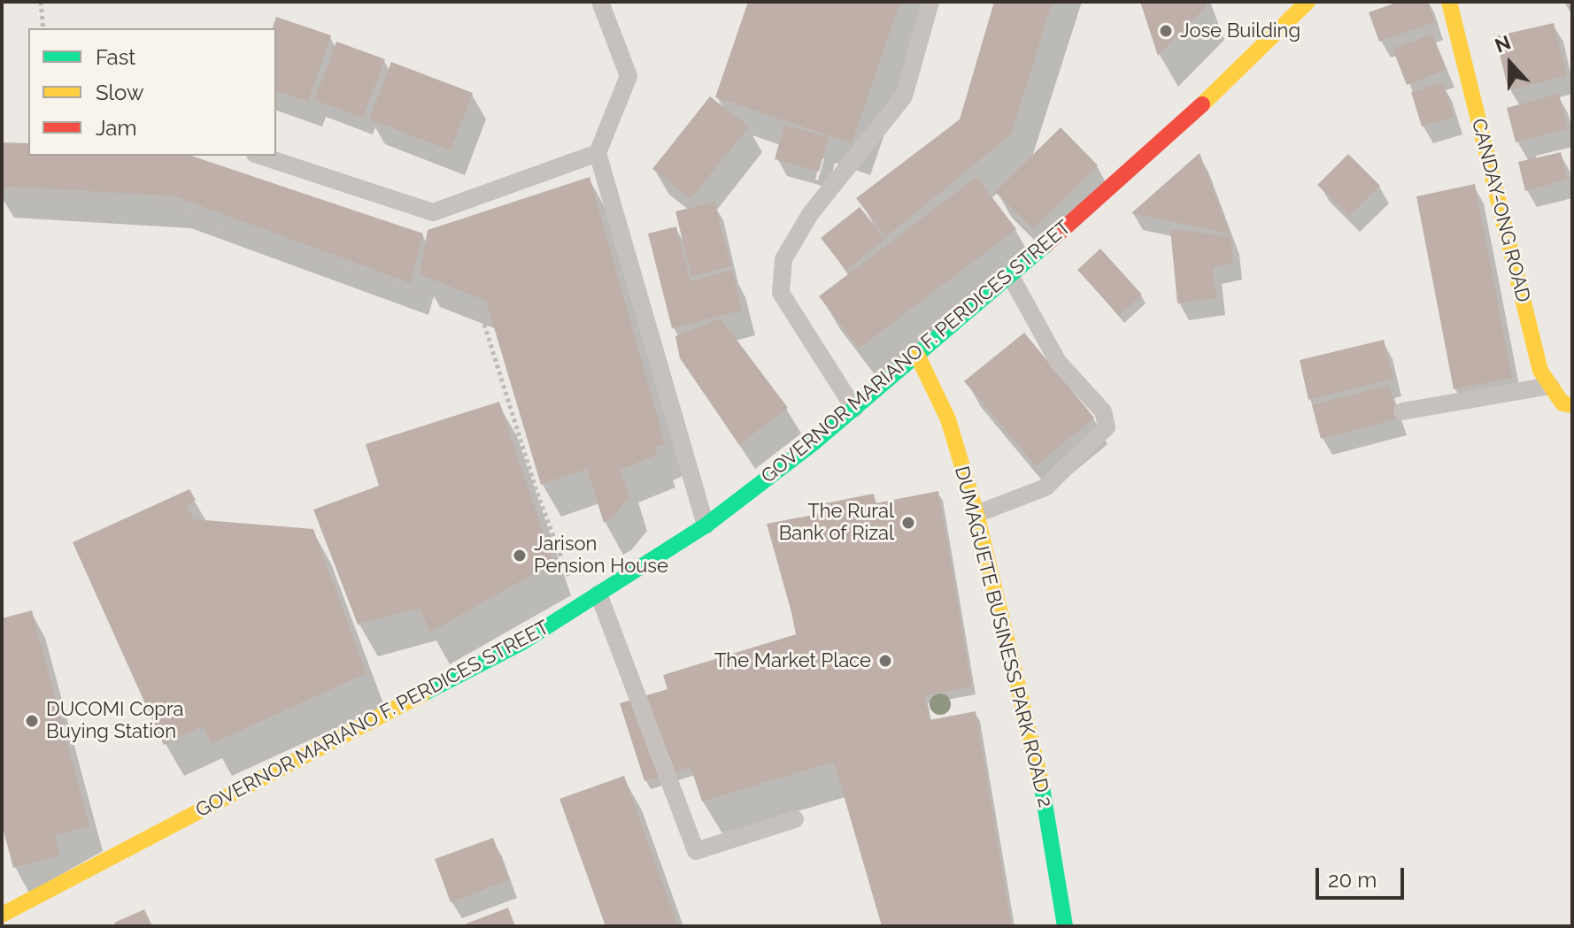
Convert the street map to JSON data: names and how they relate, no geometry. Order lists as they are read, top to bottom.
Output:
{
  "streets": {
    "main road": ["CANDAY-ONG ROAD", "GOVERNOR MARIANO F. PERDICES STREET", "DUMAGUETE BUSINESS PARK ROAD 2"]
  },
  "crossings": [
    ["GOVERNOR MARIANO F. PERDICES STREET", "DUMAGUETE BUSINESS PARK ROAD 2"]
  ],
  "places": [
    "Jose Building",
    "The Rural Bank of Rizal",
    "Jarison Pension House",
    "The Market Place",
    "DUCOMI Copra Buying Station"
  ],
  "legend": ["Fast", "Slow", "Jam"],
  "scale_bar": "20 m",
  "north": "top"
}
